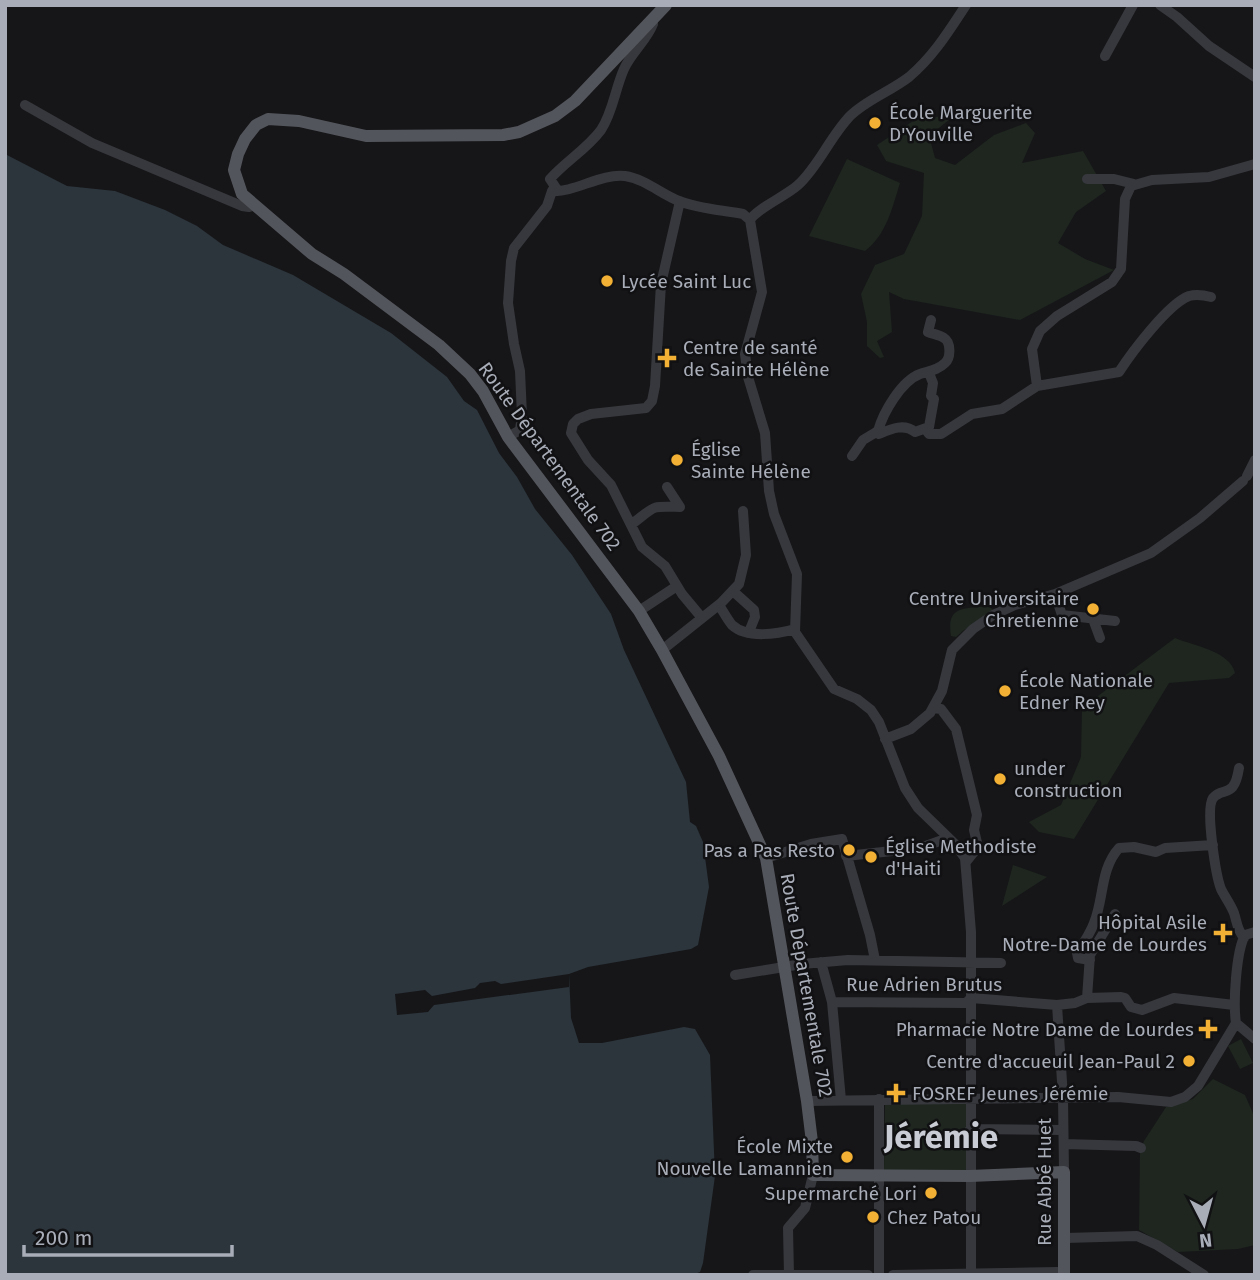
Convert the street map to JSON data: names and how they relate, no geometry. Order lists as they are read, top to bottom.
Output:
{
  "streets": {
    "main road": ["Route Départementale 702", "Rue Abbé Huet"],
    "street": ["Rue Adrien Brutus"]
  },
  "crossings": [
    ["Rue Adrien Brutus", "Rue Abbé Huet"]
  ],
  "districts": ["Jérémie"],
  "places": {
    "other": [
      "École Marguerite D'Youville",
      "Lycée Saint Luc",
      "Église Sainte Hélène",
      "Centre Universitaire Chretienne",
      "École Nationale Edner Rey",
      "under construction",
      "Pas a Pas Resto",
      "Église Methodiste d'Haiti",
      "Centre d'accueuil Jean-Paul 2",
      "École Mixte Nouvelle Lamannien",
      "Supermarché Lori",
      "Chez Patou"
    ],
    "health": [
      "Centre de santé de Sainte Hélène",
      "Hôpital Asile Notre-Dame de Lourdes",
      "Pharmacie Notre Dame de Lourdes",
      "FOSREF Jeunes Jérémie"
    ]
  },
  "scale_bar": "200 m",
  "north": "bottom"
}
